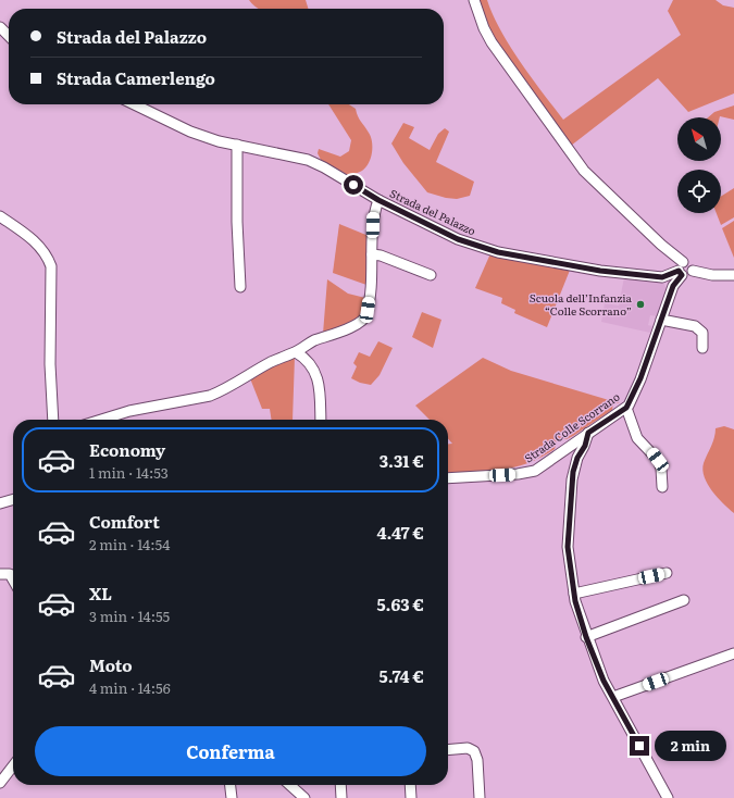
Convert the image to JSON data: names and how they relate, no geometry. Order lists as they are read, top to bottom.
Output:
{
  "streets": {
    "street": ["Strada del Palazzo", "Strada Colle Scorrano"]
  },
  "crossings": [
    ["Strada del Palazzo", "Strada Colle Scorrano"]
  ],
  "places": ["Scuola dell’Infanzia “Colle Scorrano”"],
  "north": "top left",
  "page": {
    "banner": ["Strada del Palazzo", "Strada Camerlengo"],
    "list": [
      {
        "name": "Economy",
        "note": "1 min · 14:53",
        "value": "3.31 €"
      },
      {
        "name": "Comfort",
        "note": "2 min · 14:54",
        "value": "4.47 €"
      },
      {
        "name": "XL",
        "note": "3 min · 14:55",
        "value": "5.63 €"
      },
      {
        "name": "Moto",
        "note": "4 min · 14:56",
        "value": "5.74 €"
      }
    ],
    "buttons": "Conferma",
    "bubble": "2 min"
  }
}
